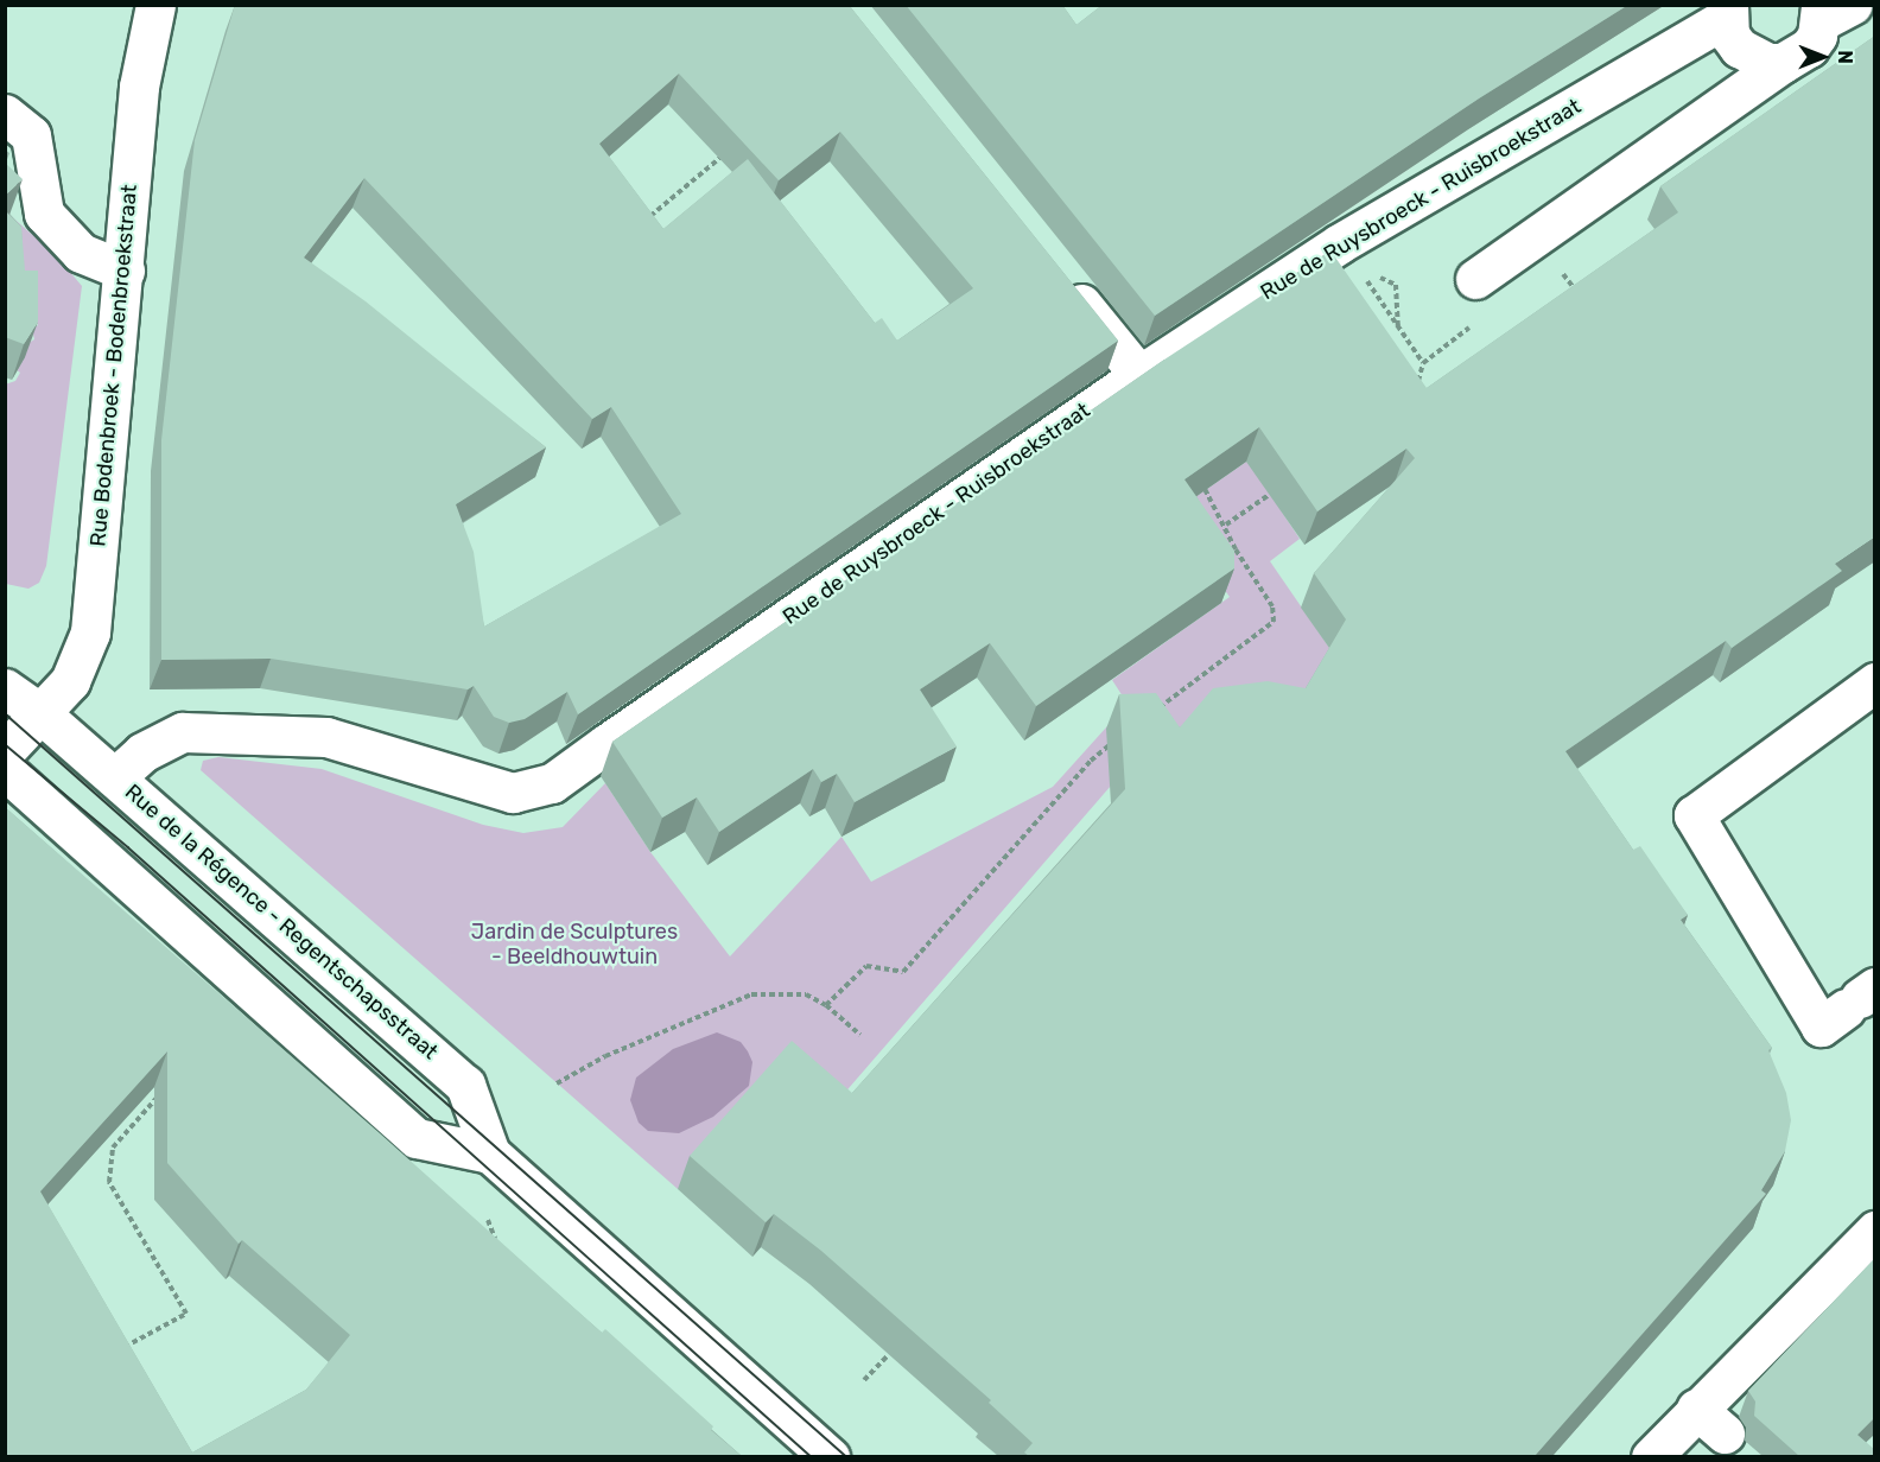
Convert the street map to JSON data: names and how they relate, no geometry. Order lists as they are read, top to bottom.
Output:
{
  "streets": {
    "street": ["Rue de Ruysbroeck - Ruisbroekstraat", "Rue Bodenbroek - Bodenbroekstraat", "Rue de la Régence - Regentschapsstraat"]
  },
  "crossings": [
    ["Rue de Ruysbroeck - Ruisbroekstraat", "Rue de la Régence - Regentschapsstraat"],
    ["Rue Bodenbroek - Bodenbroekstraat", "Rue de la Régence - Regentschapsstraat"]
  ],
  "parks": ["Jardin de Sculptures - Beeldhouwtuin"],
  "north": "right"
}
